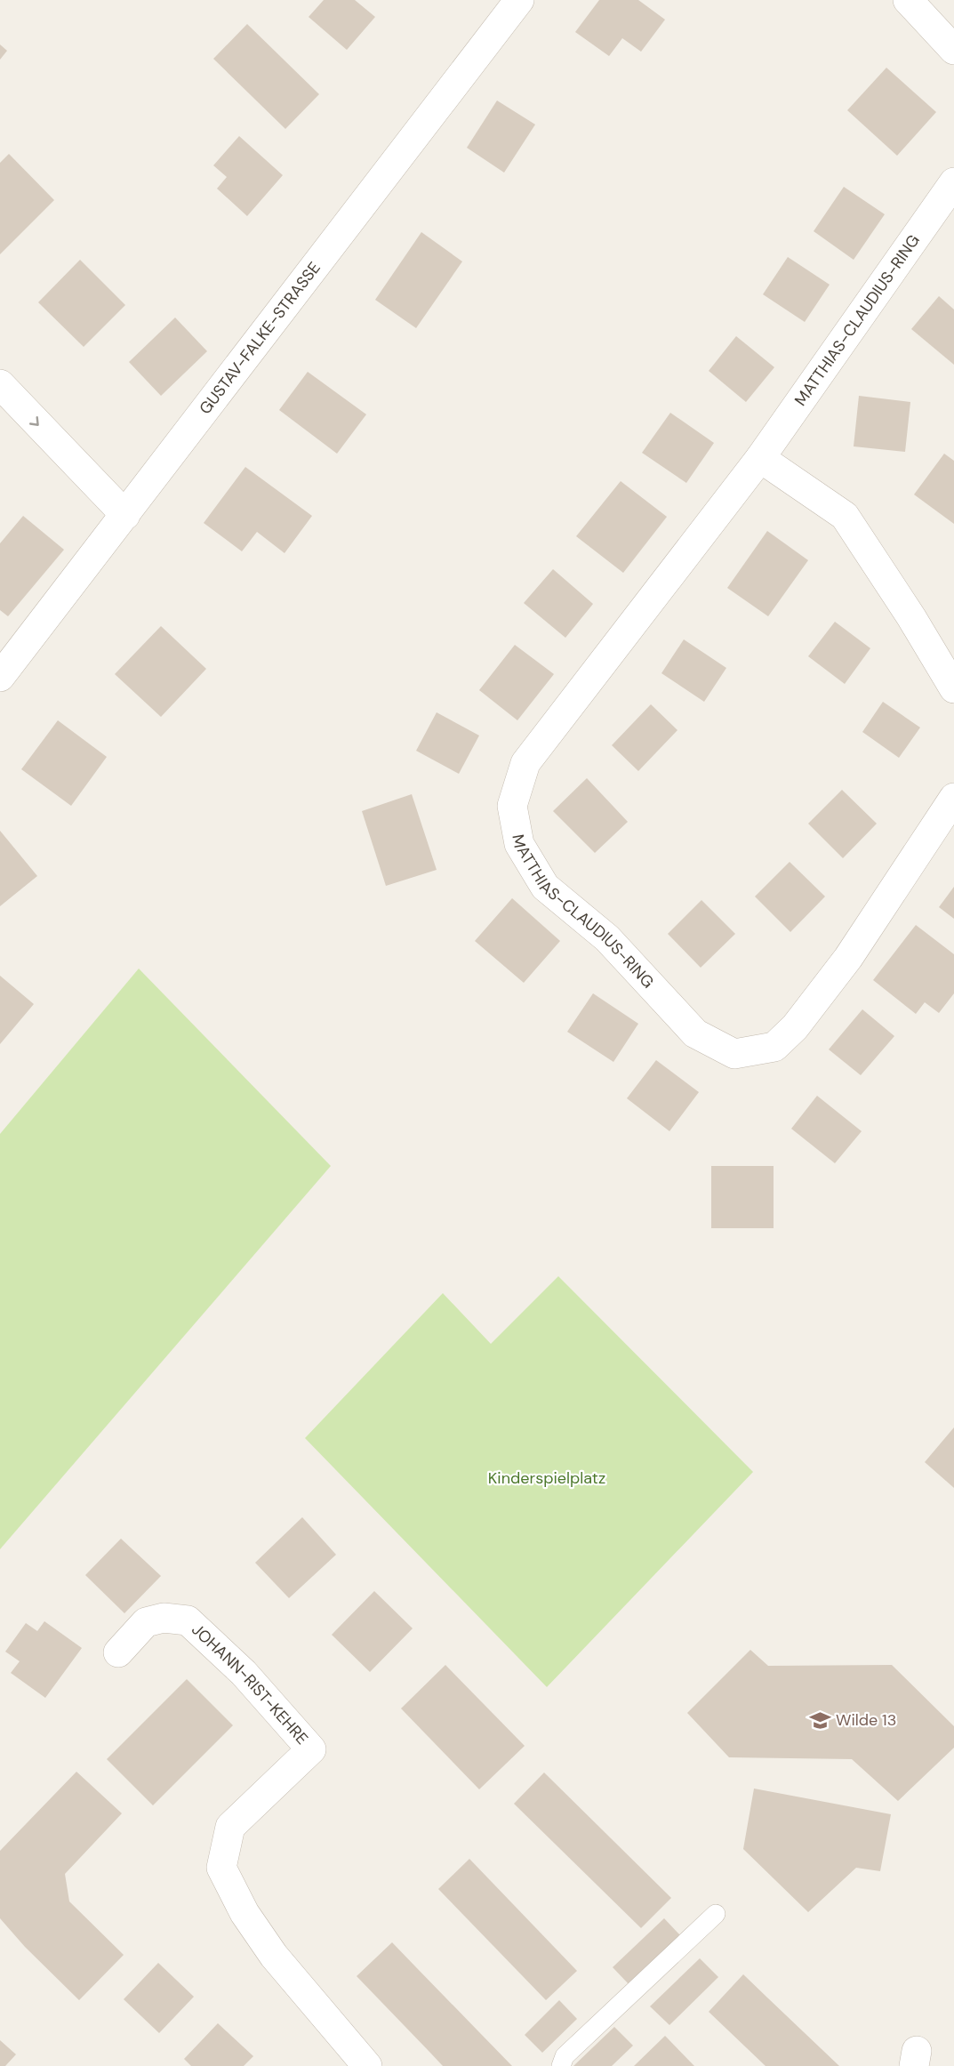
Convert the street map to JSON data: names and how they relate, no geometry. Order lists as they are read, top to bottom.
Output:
{
  "streets": {
    "street": ["MATTHIAS-CLAUDIUS-RING", "GUSTAV-FALKE-STRASSE", "JOHANN-RIST-KEHRE"]
  },
  "parks": ["Kinderspielplatz"],
  "places": {
    "school or university": ["Wilde 13"]
  }
}
